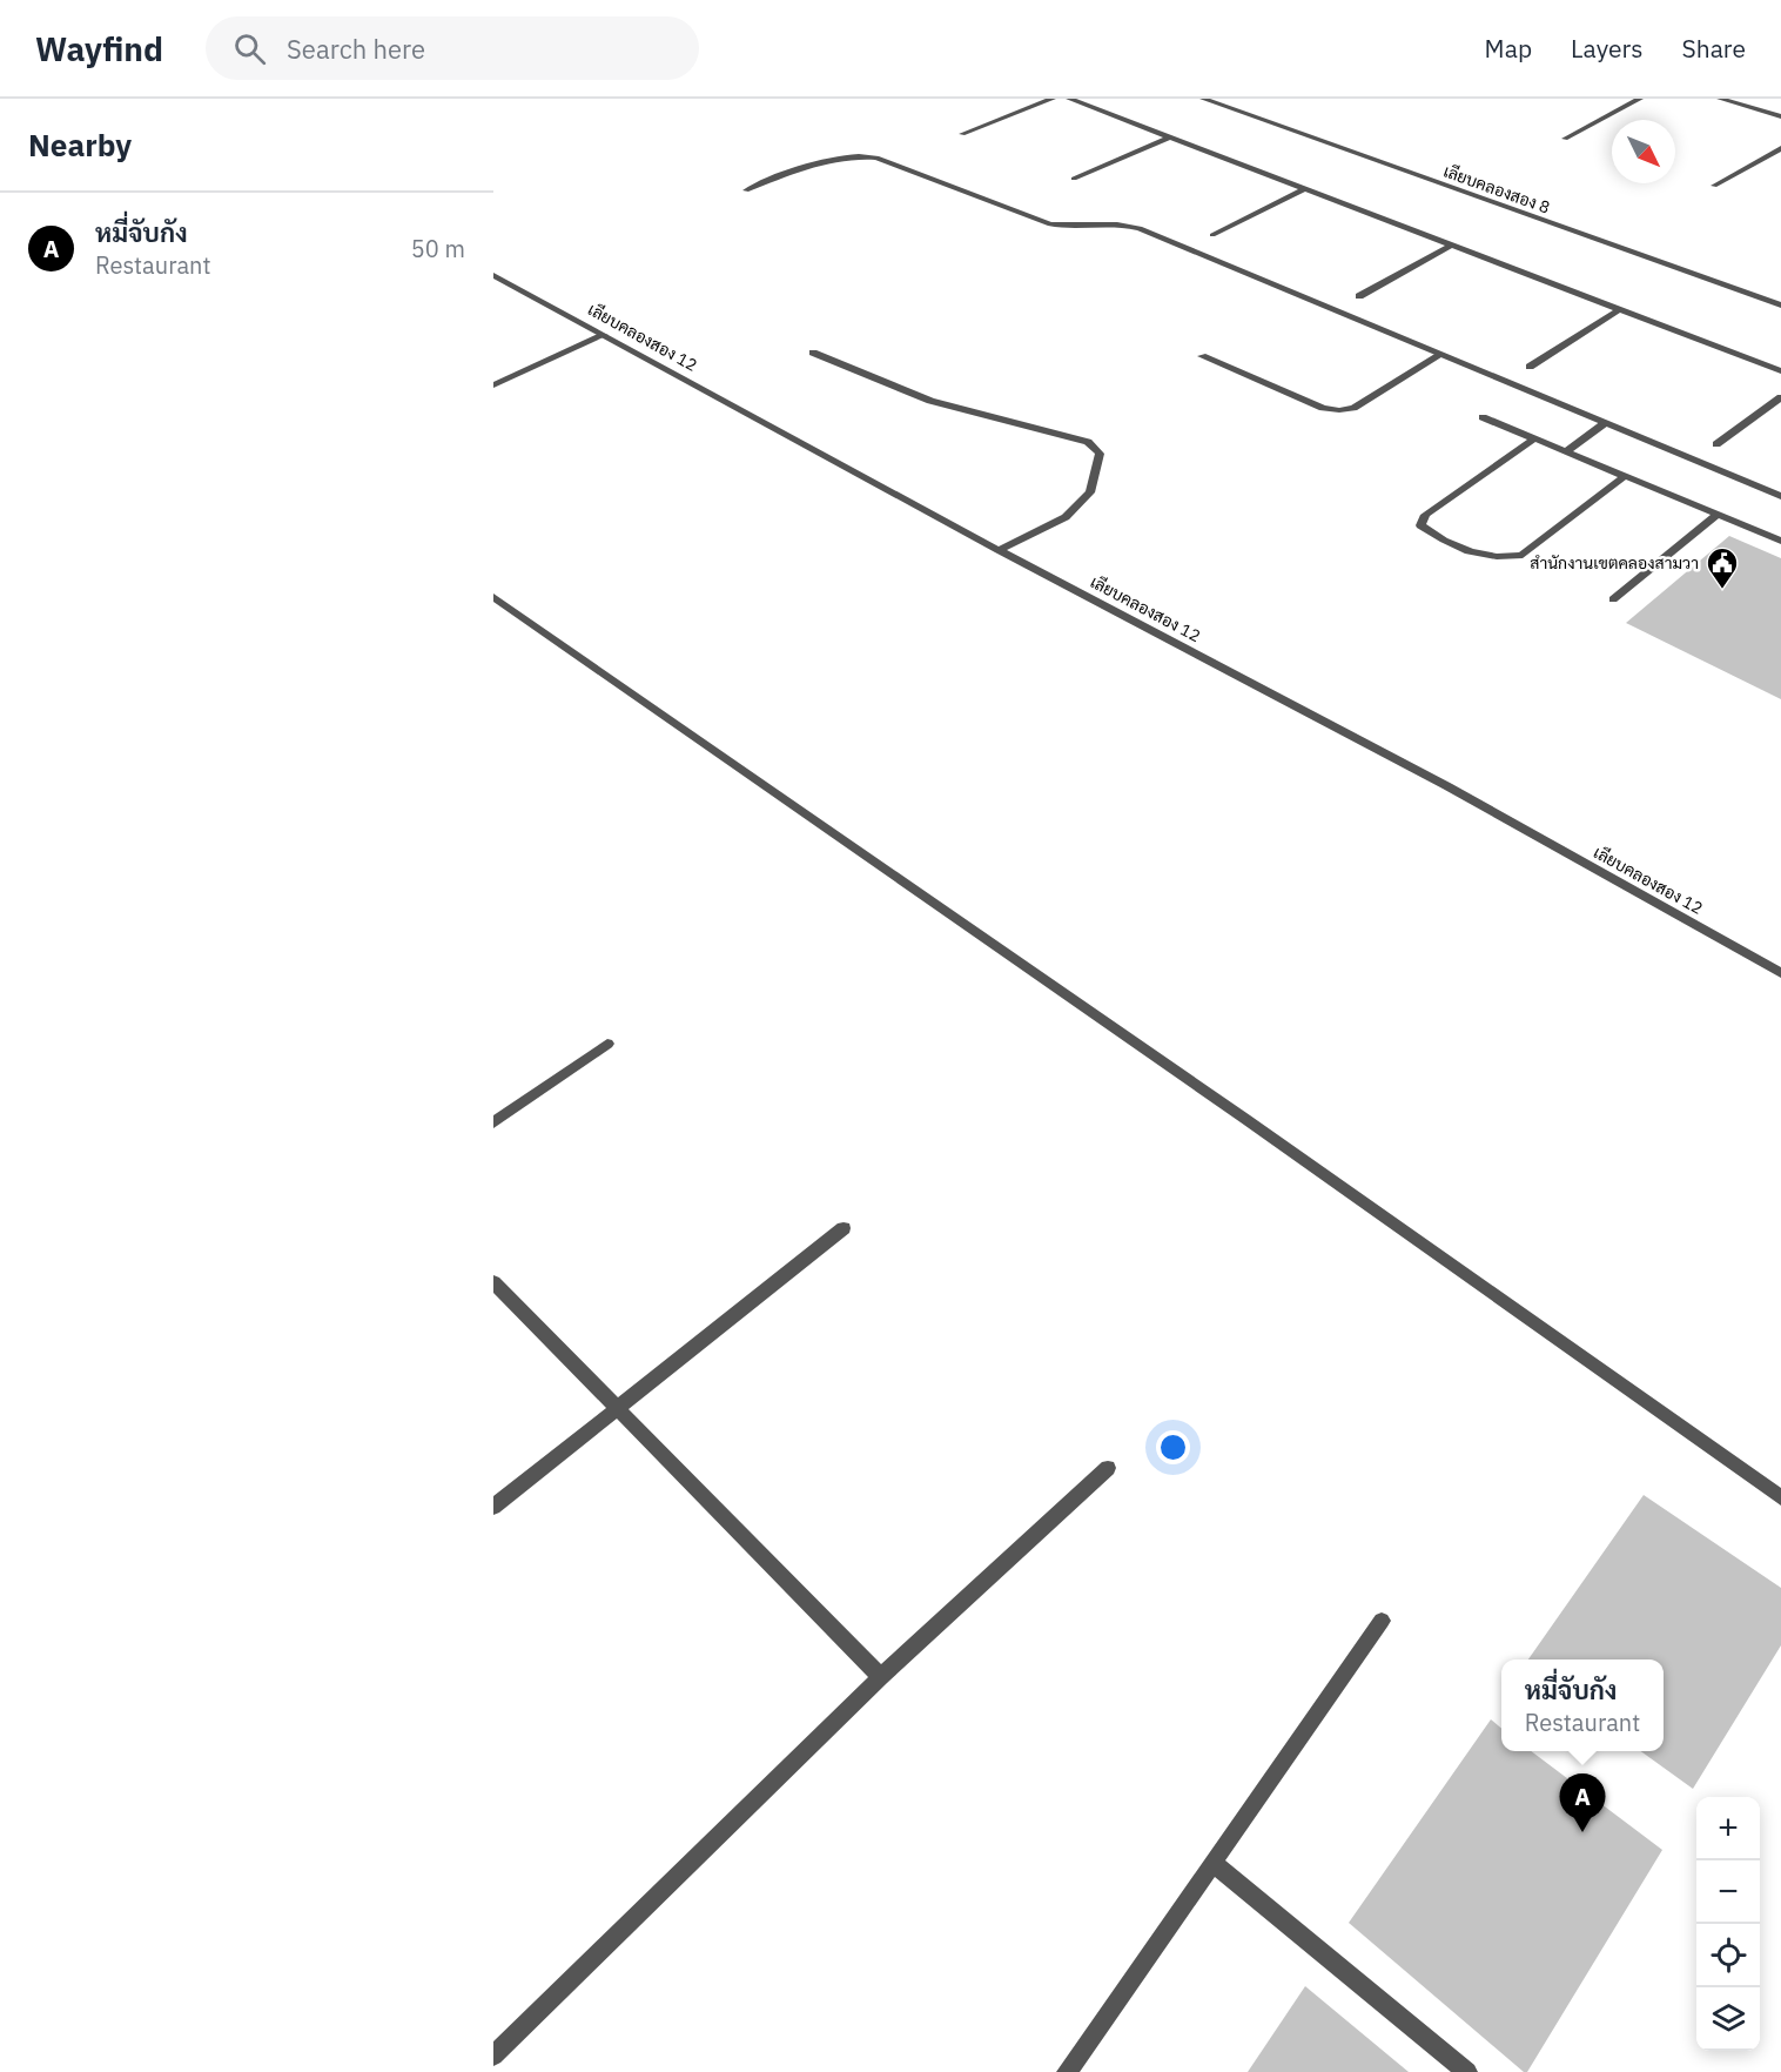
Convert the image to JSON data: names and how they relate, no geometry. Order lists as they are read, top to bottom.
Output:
{
  "streets": {
    "street": ["เลียบคลองสอง 8", "เลียบคลองสอง 12"]
  },
  "places": {
    "public building": ["สำนักงานเขตคลองสามวา"]
  },
  "north": "bottom right",
  "page": {
    "header": "Wayfind",
    "search": "Search here",
    "nav": ["Map", "Layers", "Share"],
    "heading": "Nearby",
    "list": [
      {
        "mark": "A",
        "name": "หมี่จับกัง",
        "note": "Restaurant",
        "value": "50 m"
      }
    ],
    "popup": ["หมี่จับกัง", "Restaurant"],
    "pins": "A",
    "map_buttons": ["+", "−"]
  }
}
